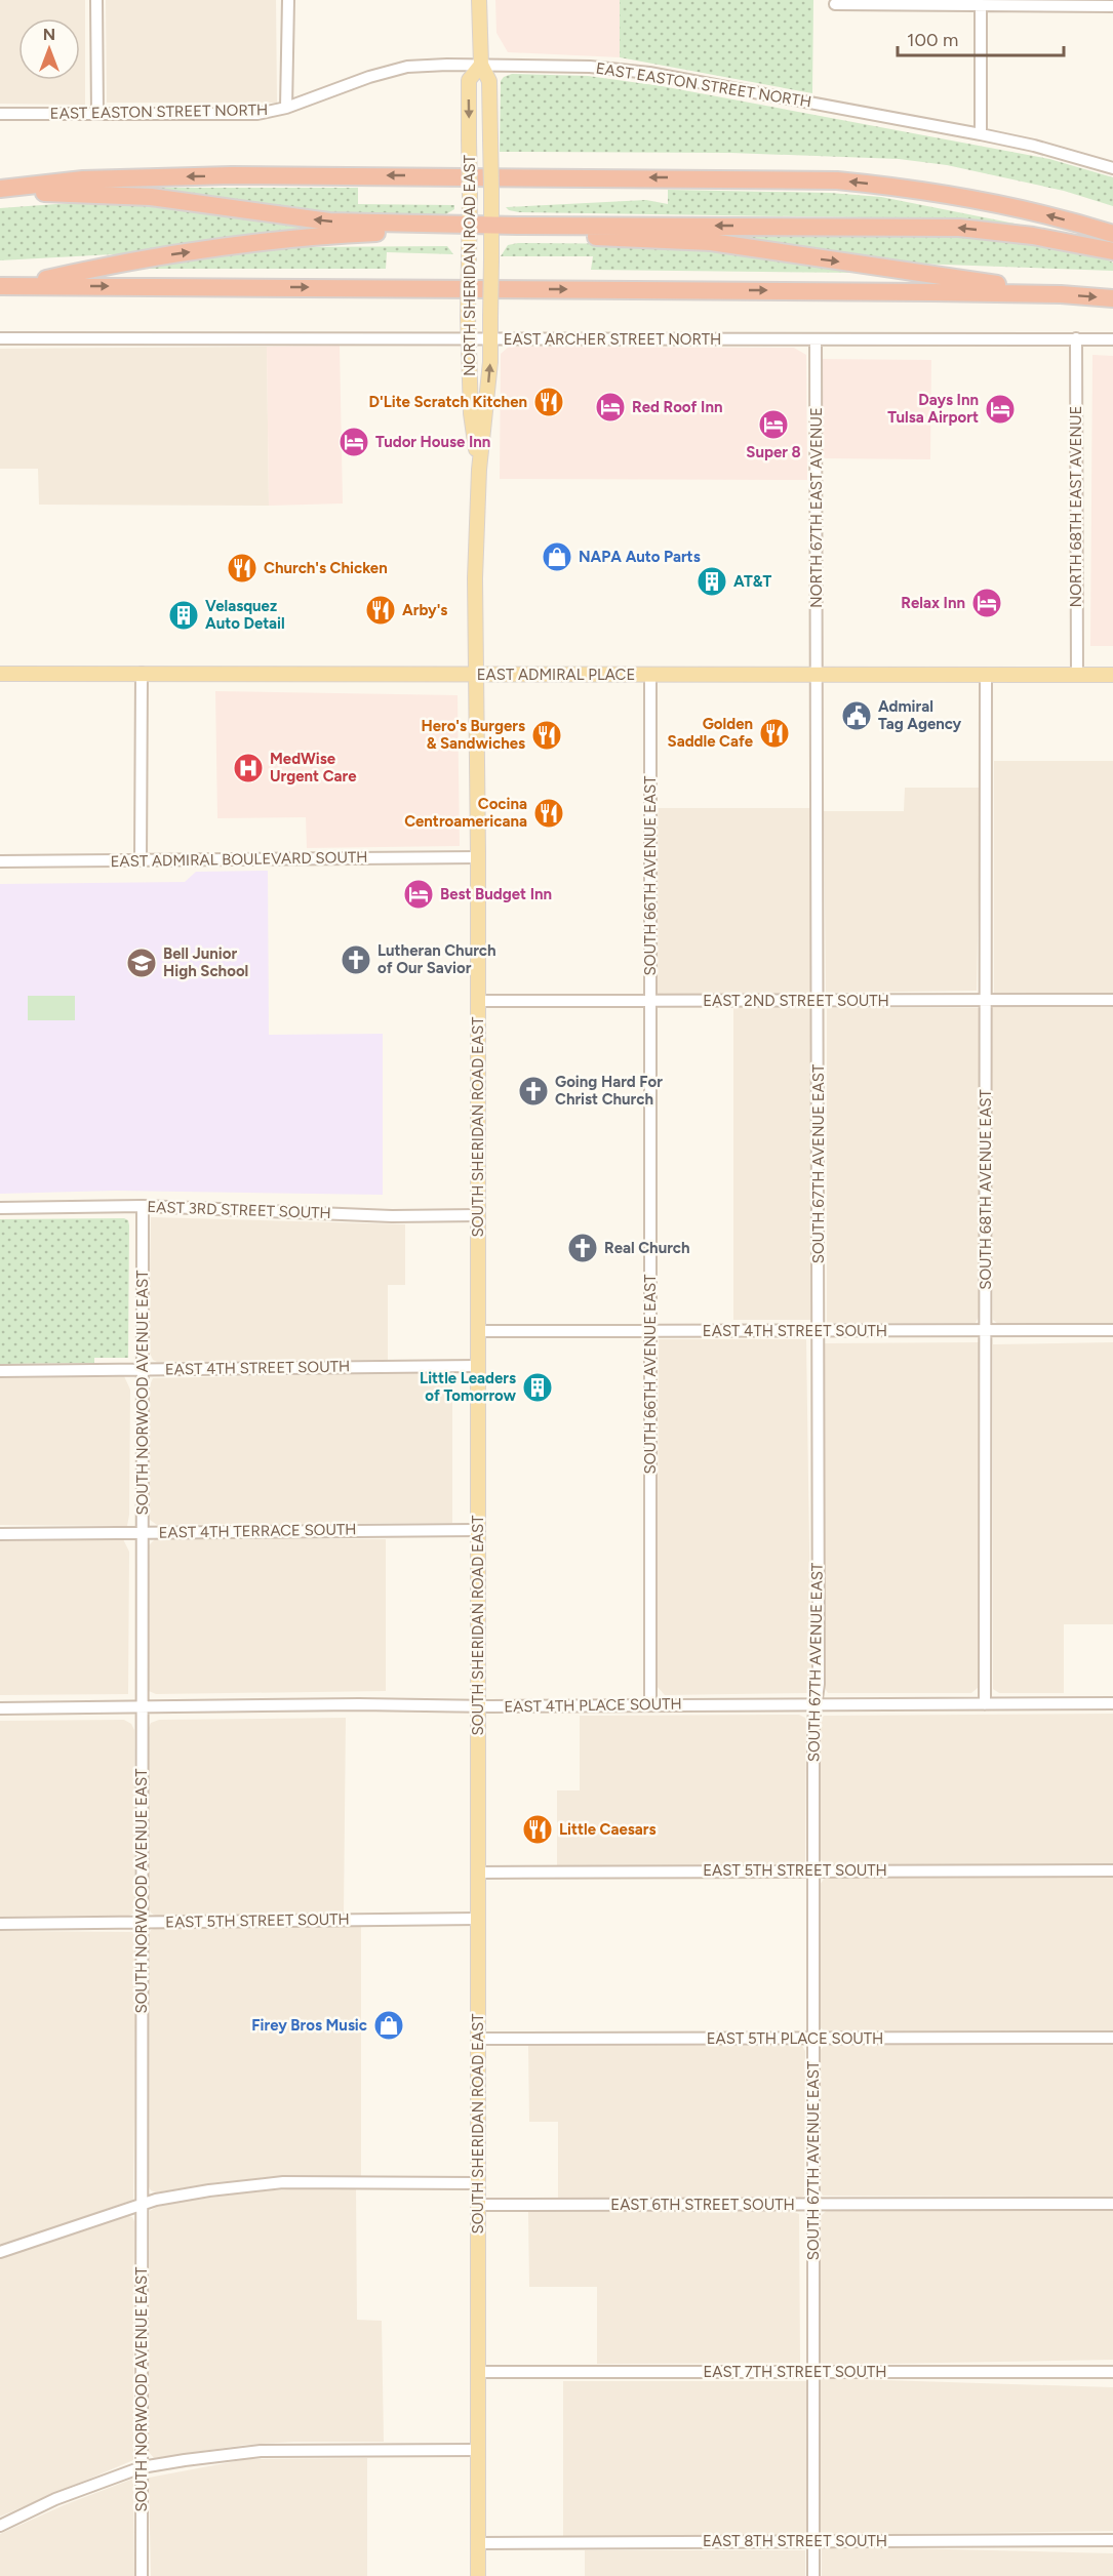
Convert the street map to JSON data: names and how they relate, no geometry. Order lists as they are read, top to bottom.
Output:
{
  "streets": {
    "main road": ["NORTH SHERIDAN ROAD EAST", "EAST ADMIRAL PLACE", "SOUTH SHERIDAN ROAD EAST"],
    "street": [
      "EAST EASTON STREET NORTH",
      "EAST ARCHER STREET NORTH",
      "NORTH 68TH EAST AVENUE",
      "NORTH 67TH EAST AVENUE",
      "EAST ADMIRAL BOULEVARD SOUTH",
      "SOUTH 66TH AVENUE EAST",
      "EAST 2ND STREET SOUTH",
      "SOUTH 67TH AVENUE EAST",
      "SOUTH 68TH AVENUE EAST",
      "EAST 3RD STREET SOUTH",
      "EAST 4TH STREET SOUTH",
      "SOUTH NORWOOD AVENUE EAST",
      "EAST 4TH TERRACE SOUTH",
      "EAST 4TH PLACE SOUTH",
      "EAST 5TH STREET SOUTH",
      "EAST 5TH PLACE SOUTH",
      "EAST 6TH STREET SOUTH",
      "EAST 7TH STREET SOUTH",
      "EAST 8TH STREET SOUTH"
    ]
  },
  "crossings": [
    ["EAST EASTON STREET NORTH", "NORTH SHERIDAN ROAD EAST"],
    ["NORTH SHERIDAN ROAD EAST", "EAST ARCHER STREET NORTH"],
    ["NORTH SHERIDAN ROAD EAST", "EAST ADMIRAL PLACE"],
    ["NORTH SHERIDAN ROAD EAST", "SOUTH SHERIDAN ROAD EAST"],
    ["EAST ARCHER STREET NORTH", "NORTH 68TH EAST AVENUE"],
    ["EAST ARCHER STREET NORTH", "NORTH 67TH EAST AVENUE"],
    ["NORTH 68TH EAST AVENUE", "EAST ADMIRAL PLACE"],
    ["NORTH 67TH EAST AVENUE", "EAST ADMIRAL PLACE"],
    ["NORTH 67TH EAST AVENUE", "SOUTH 67TH AVENUE EAST"],
    ["EAST ADMIRAL PLACE", "SOUTH 66TH AVENUE EAST"],
    ["EAST ADMIRAL PLACE", "SOUTH SHERIDAN ROAD EAST"],
    ["EAST ADMIRAL PLACE", "SOUTH 67TH AVENUE EAST"],
    ["EAST ADMIRAL PLACE", "SOUTH 68TH AVENUE EAST"],
    ["EAST ADMIRAL BOULEVARD SOUTH", "SOUTH SHERIDAN ROAD EAST"],
    ["SOUTH 66TH AVENUE EAST", "EAST 2ND STREET SOUTH"],
    ["SOUTH 66TH AVENUE EAST", "EAST 4TH STREET SOUTH"],
    ["SOUTH 66TH AVENUE EAST", "EAST 4TH PLACE SOUTH"],
    ["EAST 2ND STREET SOUTH", "SOUTH SHERIDAN ROAD EAST"],
    ["EAST 2ND STREET SOUTH", "SOUTH 67TH AVENUE EAST"],
    ["EAST 2ND STREET SOUTH", "SOUTH 68TH AVENUE EAST"],
    ["SOUTH SHERIDAN ROAD EAST", "EAST 3RD STREET SOUTH"],
    ["SOUTH SHERIDAN ROAD EAST", "EAST 4TH STREET SOUTH"],
    ["SOUTH SHERIDAN ROAD EAST", "EAST 4TH TERRACE SOUTH"],
    ["SOUTH SHERIDAN ROAD EAST", "EAST 4TH PLACE SOUTH"],
    ["SOUTH SHERIDAN ROAD EAST", "EAST 5TH STREET SOUTH"],
    ["SOUTH SHERIDAN ROAD EAST", "EAST 5TH PLACE SOUTH"],
    ["SOUTH SHERIDAN ROAD EAST", "EAST 6TH STREET SOUTH"],
    ["SOUTH SHERIDAN ROAD EAST", "EAST 7TH STREET SOUTH"],
    ["SOUTH SHERIDAN ROAD EAST", "EAST 8TH STREET SOUTH"],
    ["SOUTH 67TH AVENUE EAST", "EAST 4TH STREET SOUTH"],
    ["SOUTH 67TH AVENUE EAST", "EAST 4TH PLACE SOUTH"],
    ["SOUTH 67TH AVENUE EAST", "EAST 5TH STREET SOUTH"],
    ["SOUTH 67TH AVENUE EAST", "EAST 5TH PLACE SOUTH"],
    ["SOUTH 67TH AVENUE EAST", "EAST 6TH STREET SOUTH"],
    ["SOUTH 67TH AVENUE EAST", "EAST 7TH STREET SOUTH"],
    ["SOUTH 67TH AVENUE EAST", "EAST 8TH STREET SOUTH"],
    ["SOUTH 68TH AVENUE EAST", "EAST 4TH STREET SOUTH"],
    ["SOUTH 68TH AVENUE EAST", "EAST 4TH PLACE SOUTH"],
    ["EAST 3RD STREET SOUTH", "SOUTH NORWOOD AVENUE EAST"],
    ["EAST 4TH STREET SOUTH", "SOUTH NORWOOD AVENUE EAST"],
    ["SOUTH NORWOOD AVENUE EAST", "EAST 4TH TERRACE SOUTH"],
    ["SOUTH NORWOOD AVENUE EAST", "EAST 4TH PLACE SOUTH"],
    ["SOUTH NORWOOD AVENUE EAST", "EAST 5TH STREET SOUTH"]
  ],
  "places": {
    "restaurant": [
      "D'Lite Scratch Kitchen",
      "Church's Chicken",
      "Arby's",
      "Golden Saddle Cafe",
      "Hero's Burgers & Sandwiches",
      "Cocina Centroamericana",
      "Little Caesars"
    ],
    "hotel": [
      "Red Roof Inn",
      "Days Inn Tulsa Airport",
      "Super 8",
      "Tudor House Inn",
      "Relax Inn",
      "Best Budget Inn"
    ],
    "shop": ["NAPA Auto Parts", "Firey Bros Music"],
    "building": ["AT&T", "Velasquez Auto Detail", "Little Leaders of Tomorrow"],
    "public building": ["Admiral Tag Agency"],
    "hospital": ["MedWise Urgent Care"],
    "church": ["Lutheran Church of Our Savior", "Going Hard For Christ Church", "Real Church"],
    "school or university": ["Bell Junior High School"]
  },
  "scale_bar": "100 m",
  "north": "top"
}
